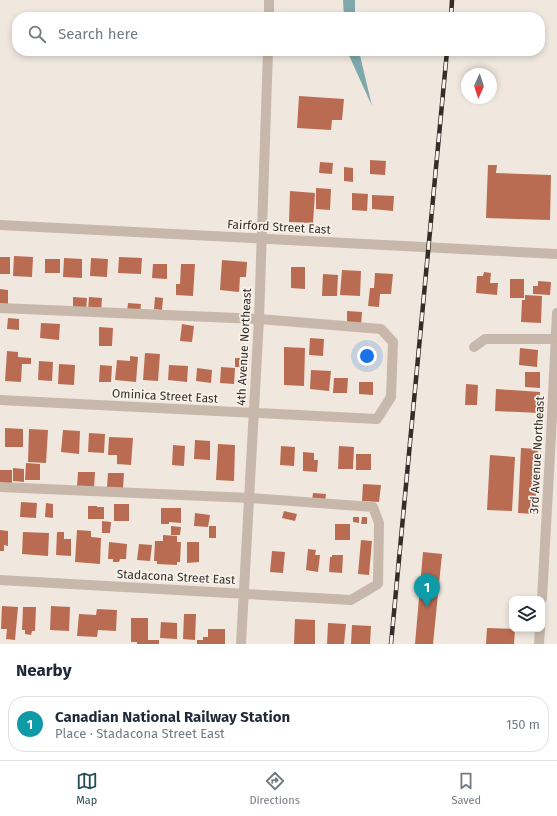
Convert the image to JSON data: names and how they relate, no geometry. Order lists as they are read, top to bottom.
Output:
{
  "streets": {
    "street": [
      "Fairford Street East",
      "4th Avenue Northeast",
      "Ominica Street East",
      "3rd Avenue Northeast",
      "Stadacona Street East"
    ]
  },
  "crossings": [
    ["Fairford Street East", "4th Avenue Northeast"],
    ["4th Avenue Northeast", "Ominica Street East"],
    ["4th Avenue Northeast", "Stadacona Street East"]
  ],
  "north": "bottom",
  "page": {
    "search": "Search here",
    "pins": "1",
    "heading": "Nearby",
    "list": [
      {
        "mark": "1",
        "name": "Canadian National Railway Station",
        "note": "Place · Stadacona Street East",
        "value": "150 m"
      }
    ],
    "nav": ["Map", "Directions", "Saved"]
  }
}
